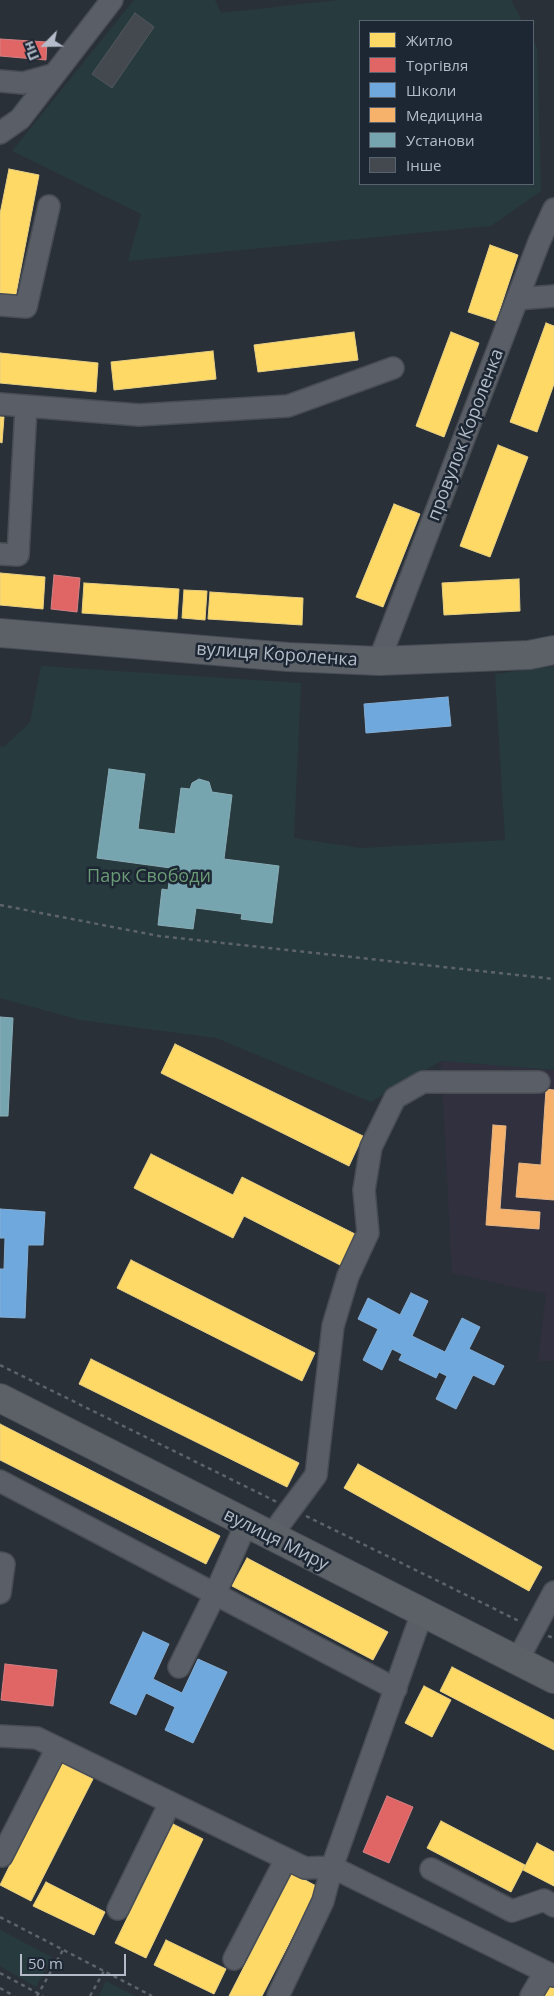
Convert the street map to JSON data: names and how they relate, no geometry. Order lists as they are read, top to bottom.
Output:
{
  "streets": {
    "main road": ["вулиця Короленка", "вулиця Миру"],
    "street": ["провулок Короленка"]
  },
  "crossings": [
    ["провулок Короленка", "вулиця Короленка"]
  ],
  "parks": ["Парк Свободи"],
  "legend": [
    "Житло",
    "Торгівля",
    "Школи",
    "Медицина",
    "Установи",
    "Інше"
  ],
  "scale_bar": "50 m",
  "north": "bottom left"
}
